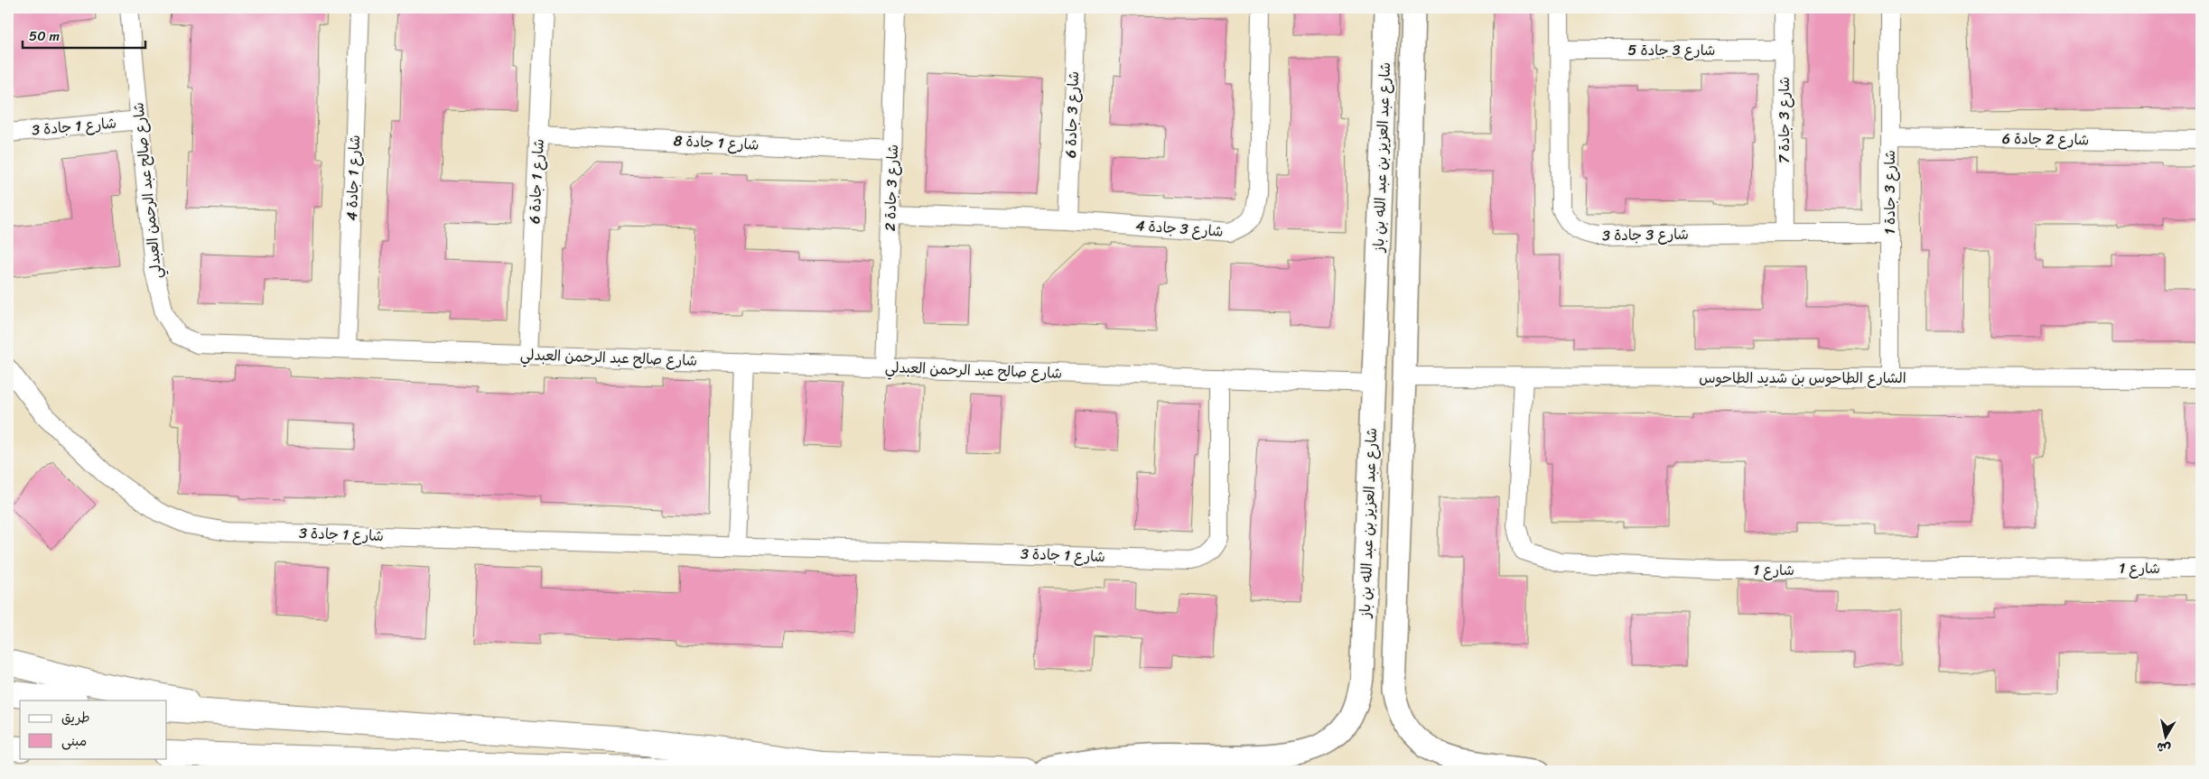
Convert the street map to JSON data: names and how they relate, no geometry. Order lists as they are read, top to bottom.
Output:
{
  "streets": {
    "street": [
      "شارع 3 جادة 5",
      "شارع 3 جادة 6",
      "شارع 3 جادة 7",
      "شارع 1 جادة 3",
      "شارع 2 جادة 6",
      "شارع 1 جادة 8",
      "شارع عبد العزيز بن عبد الله بن باز",
      "شارع 1 جادة 4",
      "شارع 1 جادة 6",
      "شارع 3 جادة 2",
      "شارع صالح عبد الرحمن العبدلي",
      "شارع 3 جادة 1",
      "شارع 3 جادة 4",
      "شارع 3 جادة 3",
      "الشارع الطاحوس بن شديد الطاحوس",
      "شارع 1"
    ]
  },
  "crossings": [
    ["شارع 3 جادة 5", "شارع 3 جادة 7"],
    ["شارع 3 جادة 5", "شارع 3 جادة 3"],
    ["شارع 3 جادة 6", "شارع 3 جادة 4"],
    ["شارع 3 جادة 7", "شارع 3 جادة 3"],
    ["شارع 1 جادة 3", "شارع صالح عبد الرحمن العبدلي"],
    ["شارع 2 جادة 6", "شارع 3 جادة 1"],
    ["شارع 1 جادة 8", "شارع 1 جادة 6"],
    ["شارع 1 جادة 8", "شارع 3 جادة 2"],
    ["شارع عبد العزيز بن عبد الله بن باز", "شارع صالح عبد الرحمن العبدلي"],
    ["شارع عبد العزيز بن عبد الله بن باز", "الشارع الطاحوس بن شديد الطاحوس"],
    ["شارع 1 جادة 4", "شارع صالح عبد الرحمن العبدلي"],
    ["شارع 1 جادة 6", "شارع صالح عبد الرحمن العبدلي"],
    ["شارع 3 جادة 2", "شارع صالح عبد الرحمن العبدلي"],
    ["شارع 3 جادة 2", "شارع 3 جادة 4"],
    ["شارع 3 جادة 1", "شارع 3 جادة 3"],
    ["شارع 3 جادة 1", "الشارع الطاحوس بن شديد الطاحوس"],
    ["الشارع الطاحوس بن شديد الطاحوس", "شارع 1"]
  ],
  "legend": ["طريق", "مبنى"],
  "scale_bar": "50 m",
  "north": "bottom"
}
